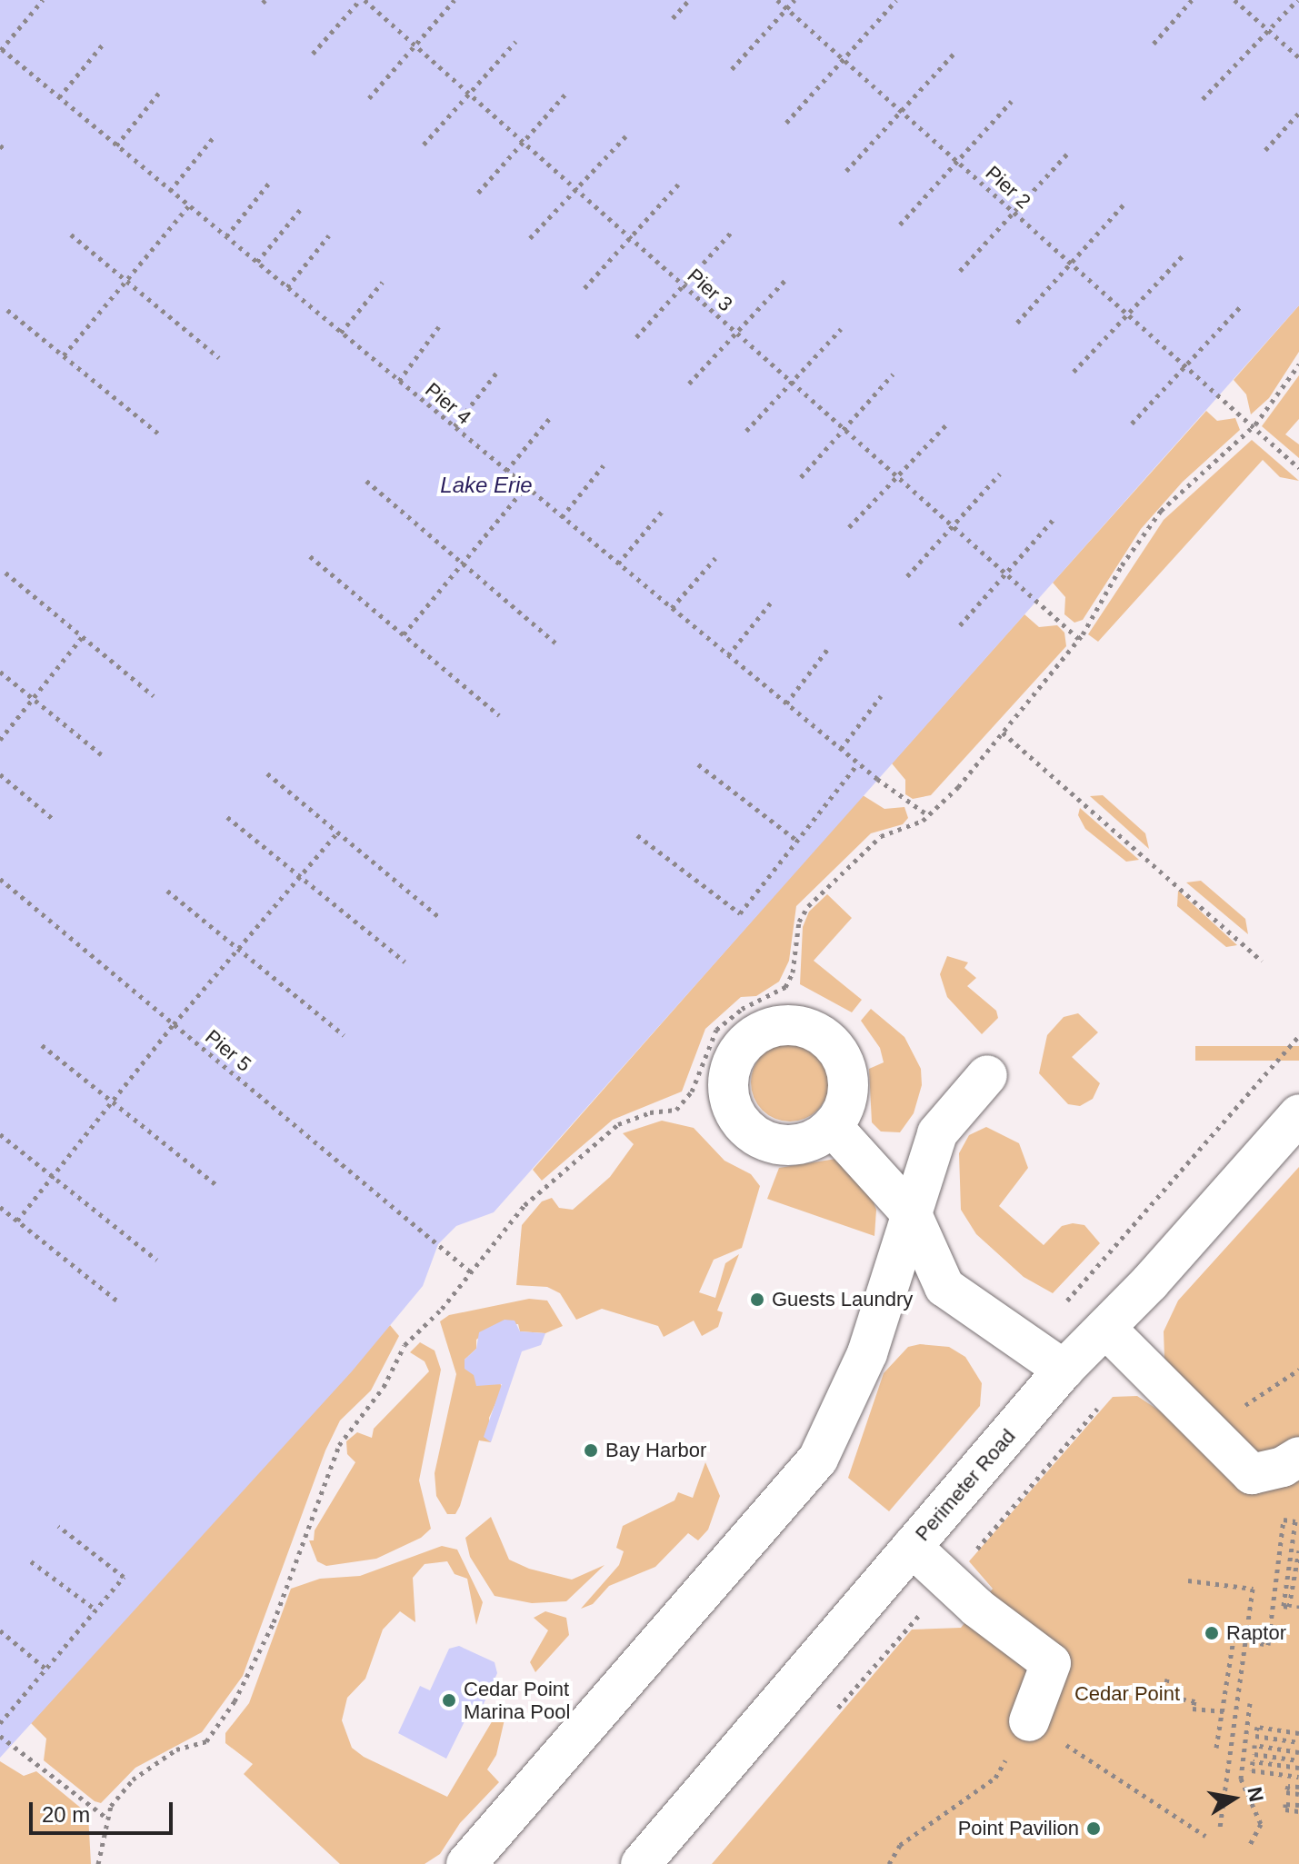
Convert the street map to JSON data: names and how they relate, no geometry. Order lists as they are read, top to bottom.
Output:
{
  "streets": {
    "street": ["Perimeter Road"],
    "path": [
      "Pier 2",
      "Pier 3",
      "Pier 4",
      "Pier 5"
    ]
  },
  "water": ["Lake Erie"],
  "parks": ["Cedar Point"],
  "places": [
    "Guests Laundry",
    "Bay Harbor",
    "Raptor",
    "Cedar Point Marina Pool",
    "Point Pavilion"
  ],
  "scale_bar": "20 m",
  "north": "right"
}
